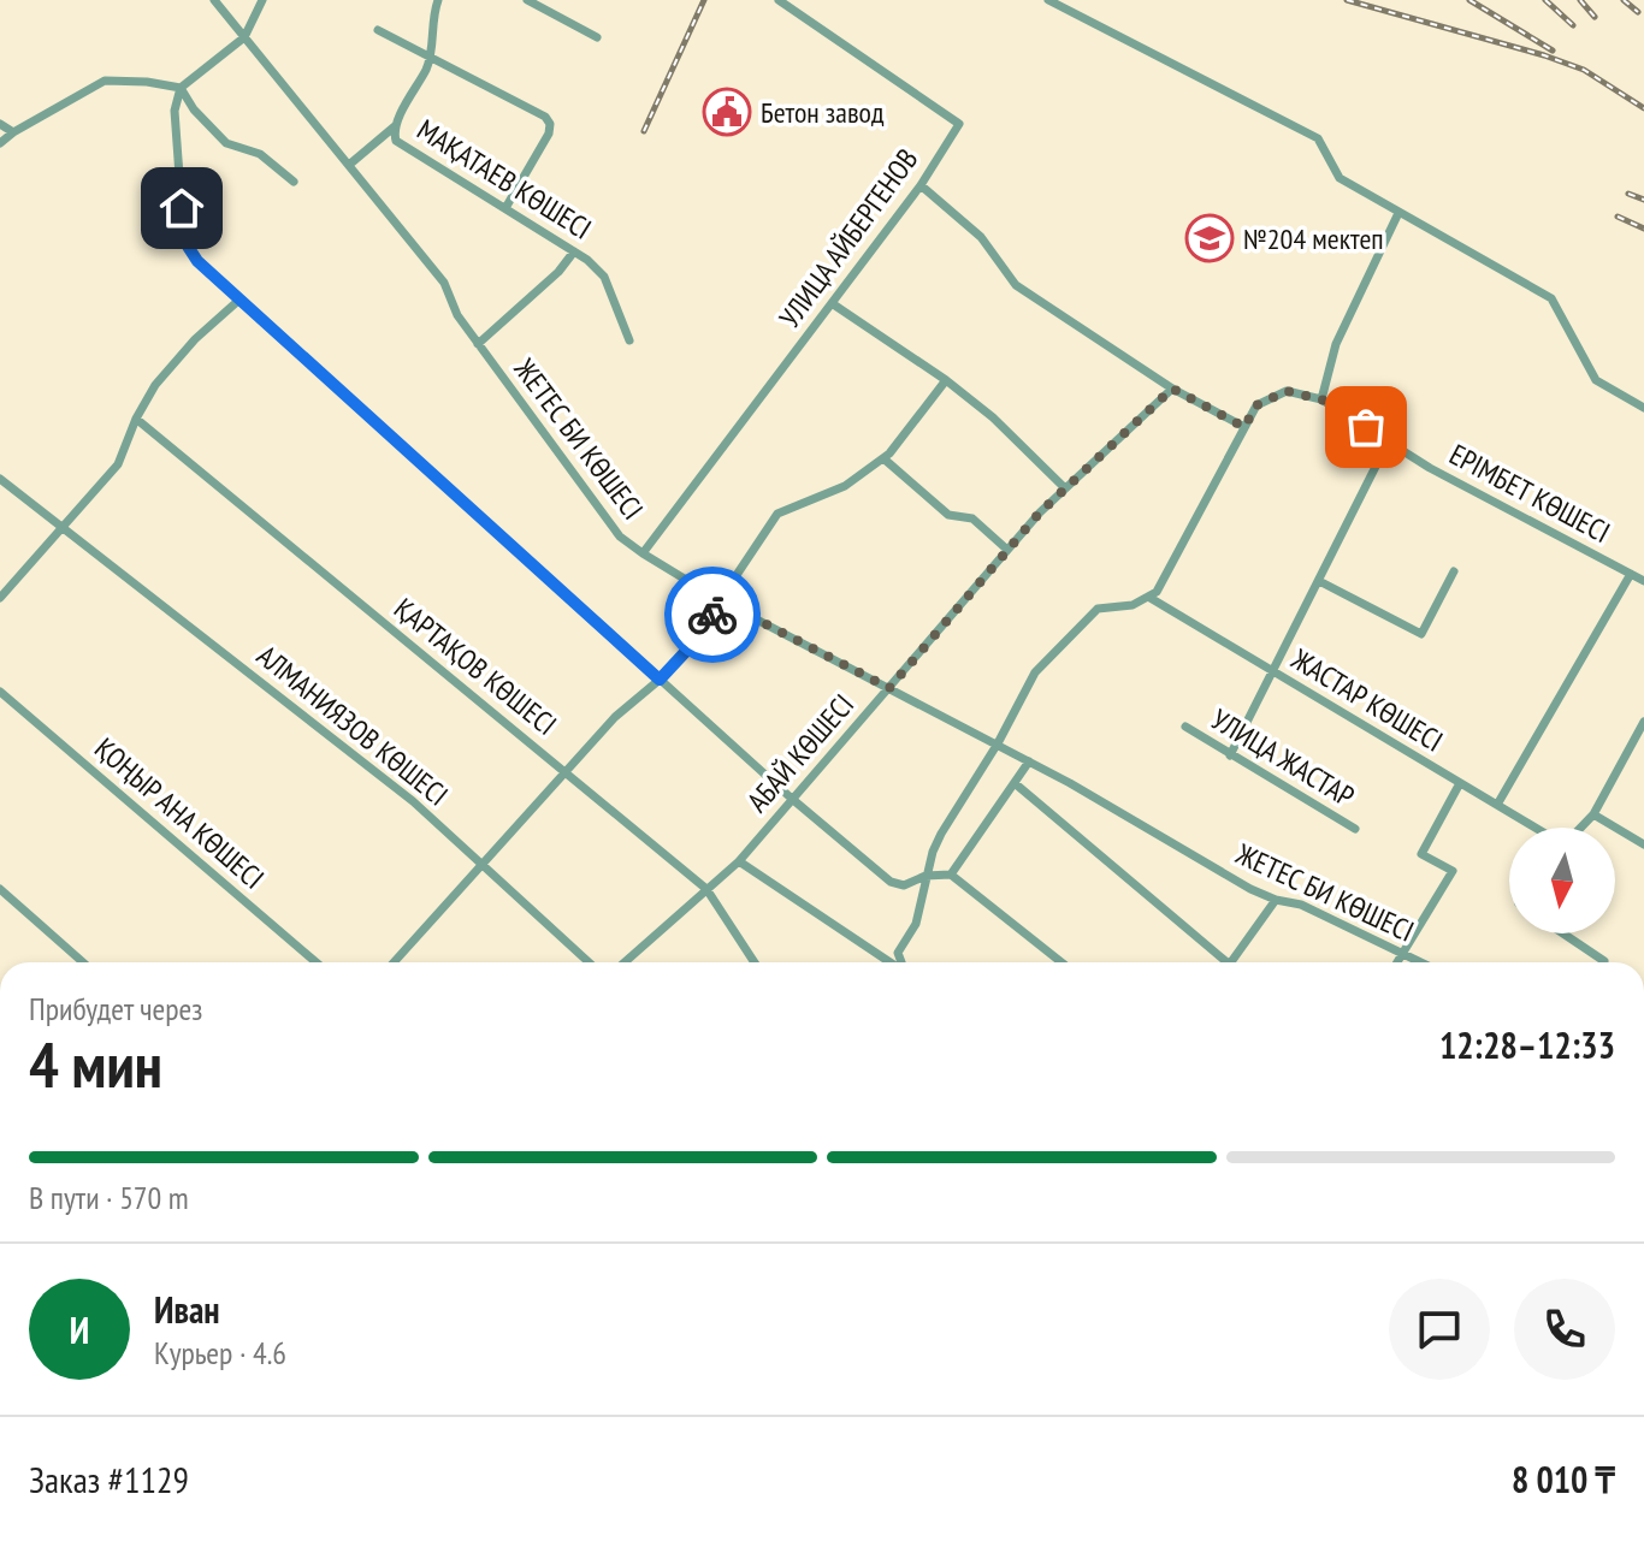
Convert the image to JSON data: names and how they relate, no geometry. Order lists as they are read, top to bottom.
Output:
{
  "streets": {
    "street": [
      "МАҚАТАЕВ КӨШЕСІ",
      "УЛИЦА АЙБЕРГЕНОВ",
      "ЖЕТЕС БИ КӨШЕСІ",
      "ЕРІМБЕТ КӨШЕСІ",
      "ҚАРТАҚОВ КӨШЕСІ",
      "ЖАСТАР КӨШЕСІ",
      "АЛМАНИЯЗОВ КӨШЕСІ",
      "АБАЙ КӨШЕСІ",
      "УЛИЦА ЖАСТАР",
      "ҚОҢЫР АНА КӨШЕСІ"
    ]
  },
  "crossings": [
    ["УЛИЦА АЙБЕРГЕНОВ", "ЖЕТЕС БИ КӨШЕСІ"],
    ["ЖЕТЕС БИ КӨШЕСІ", "АБАЙ КӨШЕСІ"],
    ["ҚАРТАҚОВ КӨШЕСІ", "АБАЙ КӨШЕСІ"]
  ],
  "places": {
    "public building": ["Бетон завод"],
    "school or university": ["№204 мектеп"]
  },
  "north": "bottom",
  "page": {
    "heading": ["4 мин", "Прибудет через", "12:28–12:33"],
    "panel": [
      "Иван",
      "Курьер · 4.6",
      "Заказ #1129",
      "8 010 ₸"
    ],
    "bar": "В пути · 570 m",
    "round": "И"
  }
}
